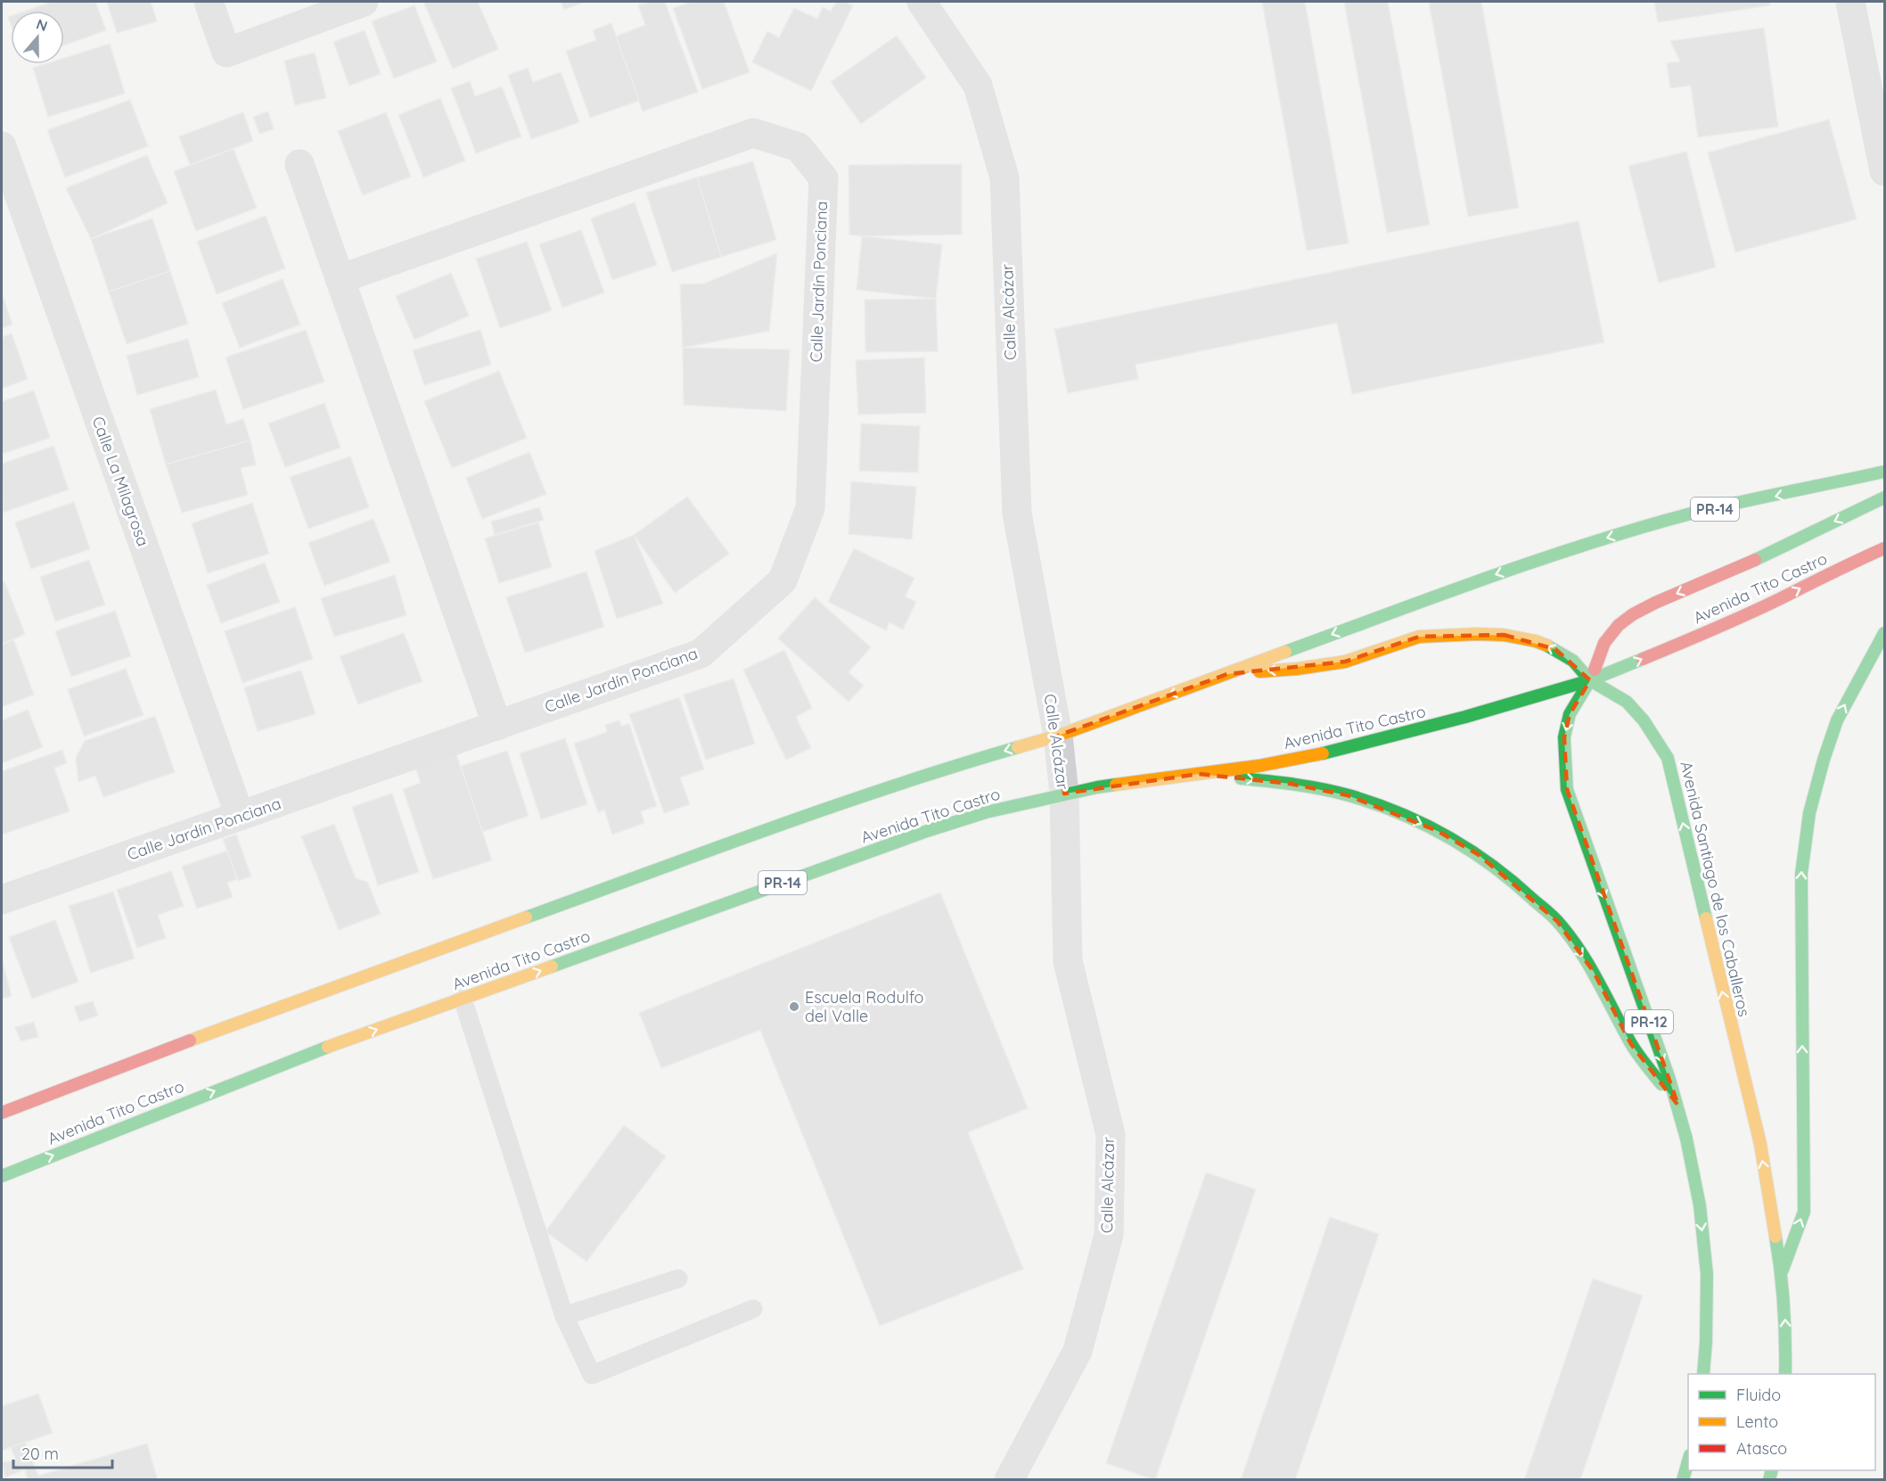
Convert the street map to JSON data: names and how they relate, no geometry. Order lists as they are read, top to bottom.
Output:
{
  "streets": {
    "main road": [
      "PR-14",
      "Avenida Tito Castro",
      "Avenida Santiago de los Caballeros",
      "PR-12"
    ],
    "street": ["Calle Jardín Ponciana", "Calle Alcázar", "Calle La Milagrosa"]
  },
  "crossings": [
    ["Calle Jardín Ponciana", "Calle La Milagrosa"],
    ["Calle Alcázar", "PR-14"],
    ["Calle Alcázar", "Avenida Tito Castro"],
    ["Avenida Tito Castro", "Avenida Santiago de los Caballeros"],
    ["Avenida Tito Castro", "PR-12"],
    ["Avenida Santiago de los Caballeros", "PR-12"]
  ],
  "places": ["Escuela Rodulfo del Valle"],
  "legend": ["Fluido", "Lento", "Atasco"],
  "scale_bar": "20 m",
  "north": "top"
}
